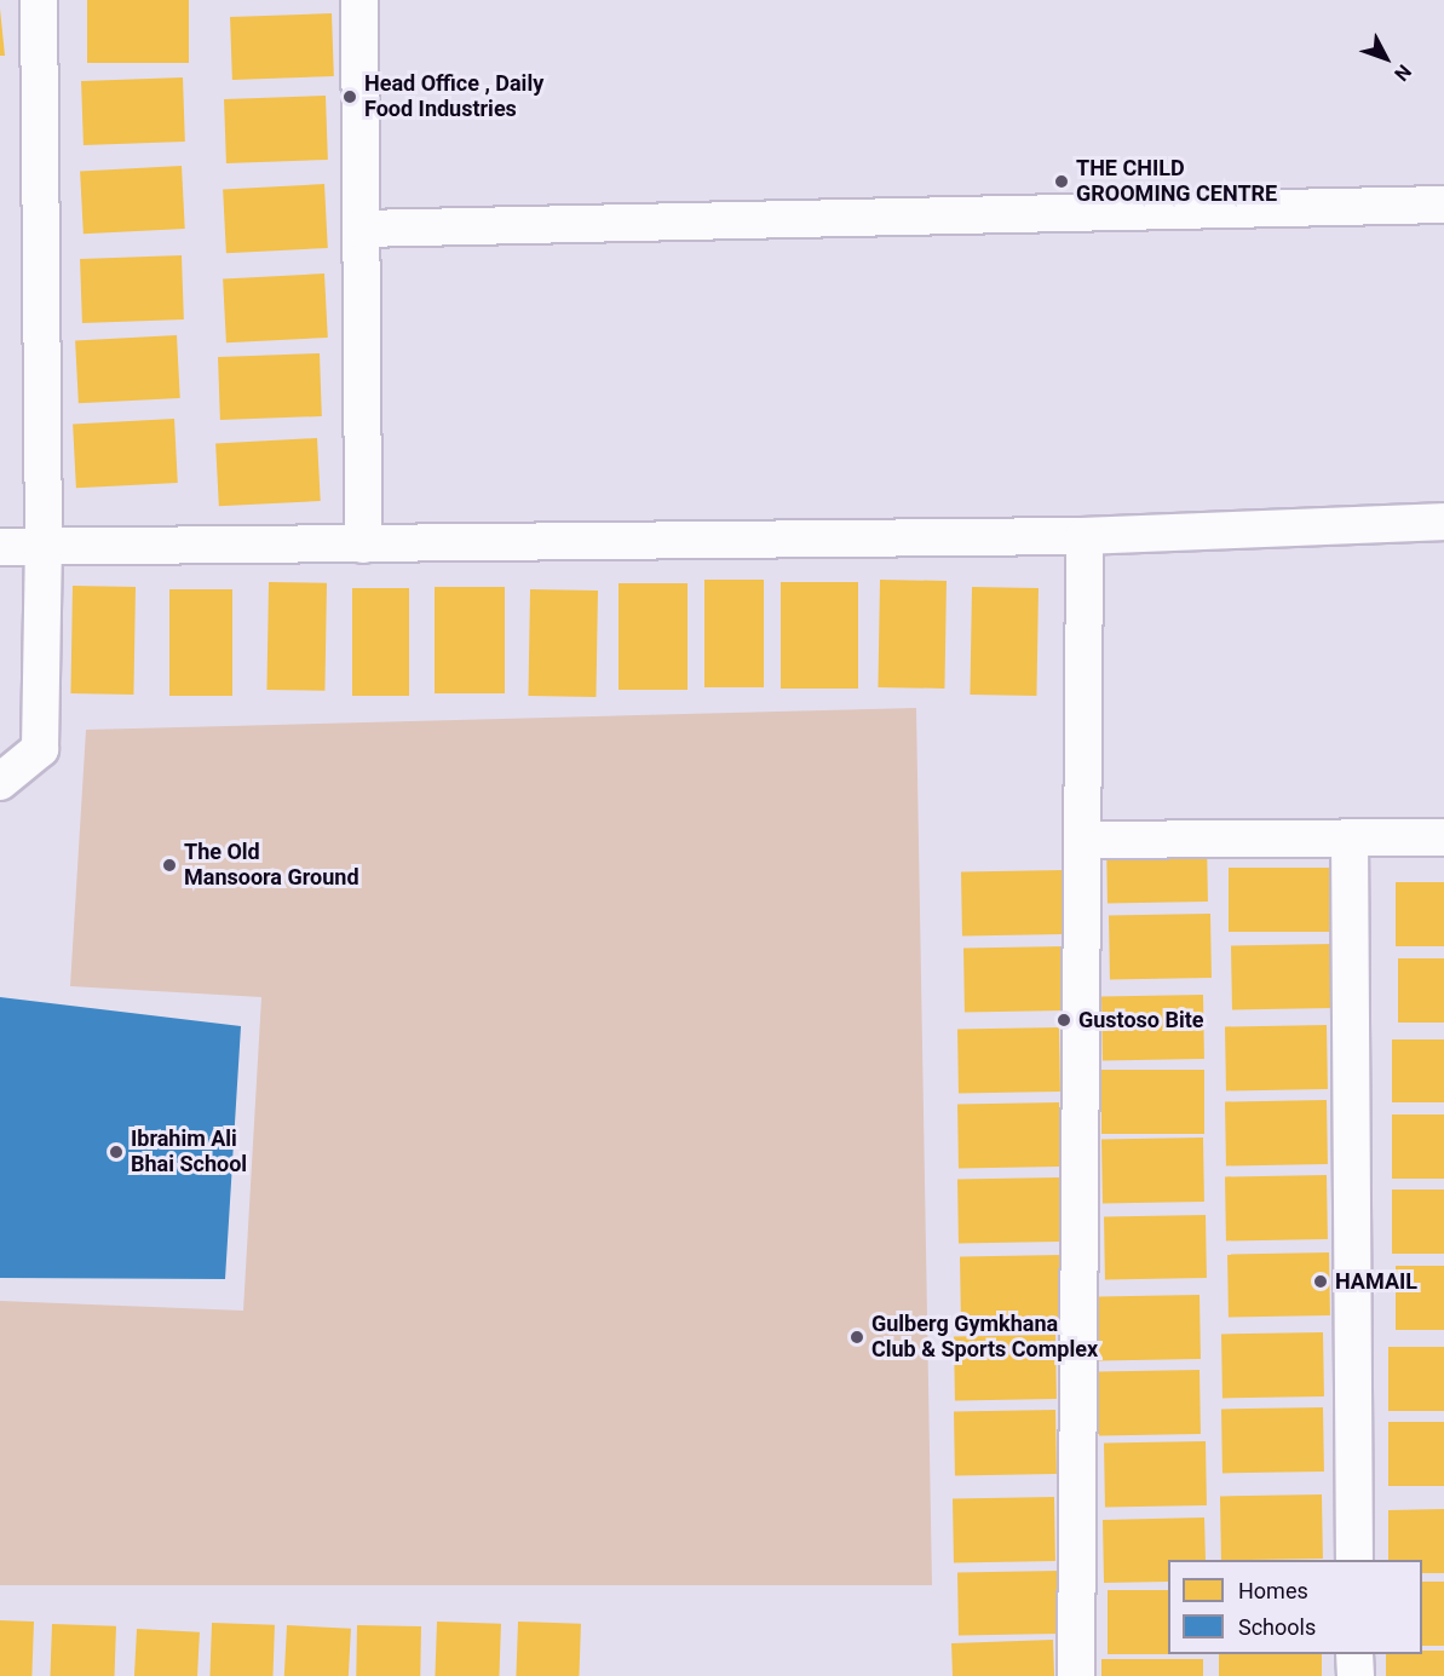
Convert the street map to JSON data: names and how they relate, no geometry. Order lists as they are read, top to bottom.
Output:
{
  "places": [
    "Head Office , Daily Food Industries",
    "THE CHILD GROOMING CENTRE",
    "The Old Mansoora Ground",
    "Gustoso Bite",
    "Ibrahim Ali Bhai School",
    "HAMAIL",
    "Gulberg Gymkhana Club & Sports Complex"
  ],
  "legend": ["Homes", "Schools"],
  "north": "bottom right"
}
